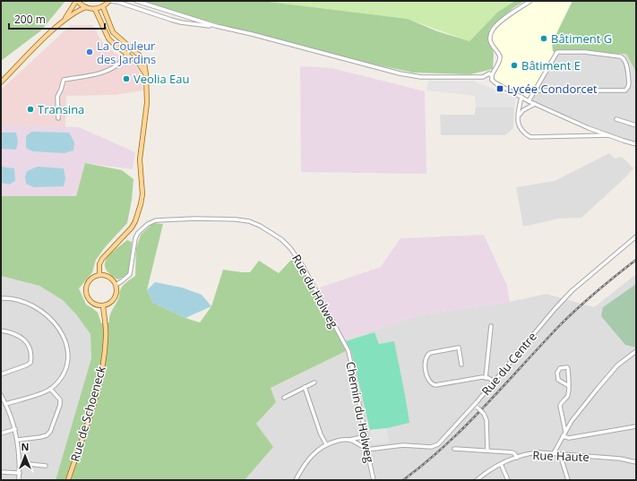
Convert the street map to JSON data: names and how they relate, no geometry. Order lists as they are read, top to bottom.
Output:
{
  "streets": {
    "main road": ["Rue de Schoeneck"],
    "street": [
      "Rue du Holweg",
      "Rue du Centre",
      "Chemin du Holweg",
      "Rue Haute"
    ]
  },
  "crossings": [
    ["Rue du Holweg", "Chemin du Holweg"],
    ["Rue du Holweg", "Rue de Schoeneck"],
    ["Rue du Centre", "Chemin du Holweg"]
  ],
  "places": {
    "other": [
      "Bâtiment G",
      "La Couleur des Jardins",
      "Bâtiment E",
      "Veolia Eau",
      "Transina"
    ],
    "transit": ["Lycée Condorcet"]
  },
  "scale_bar": "200 m",
  "north": "top"
}
